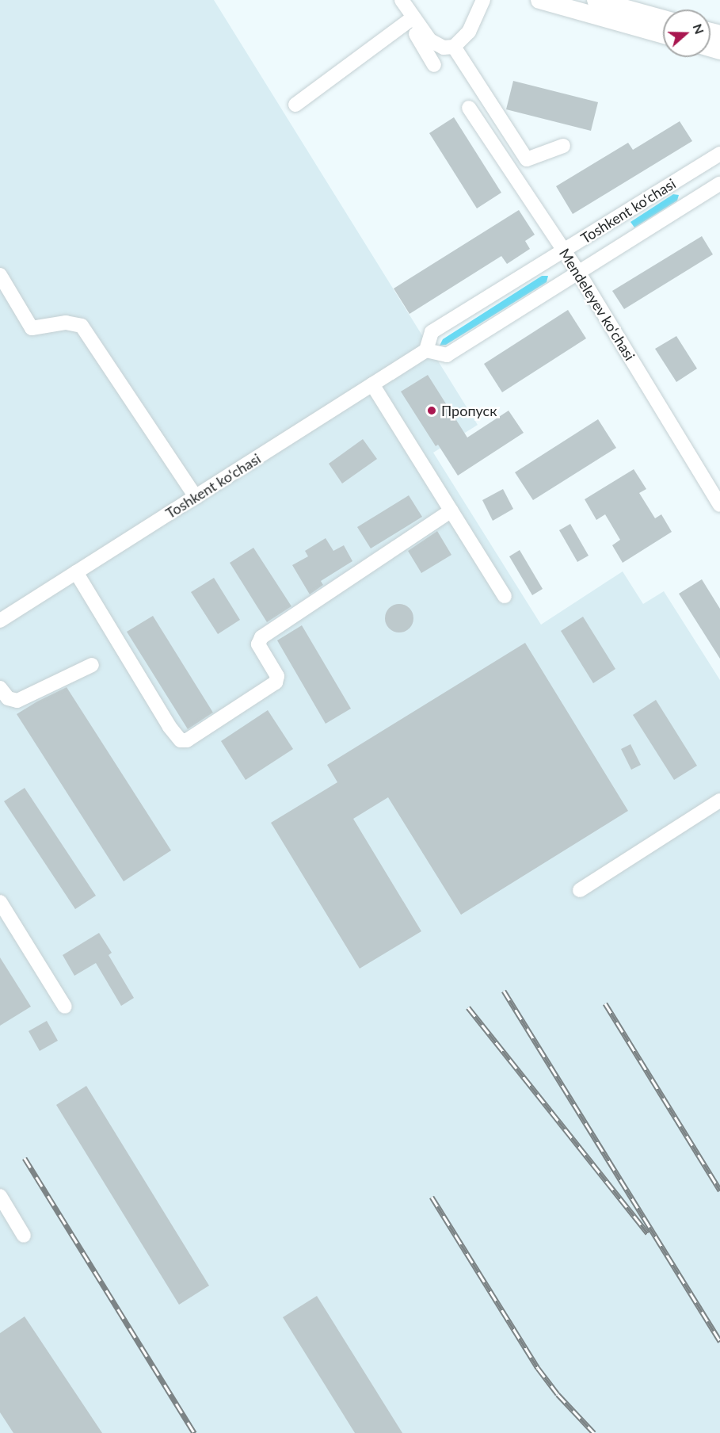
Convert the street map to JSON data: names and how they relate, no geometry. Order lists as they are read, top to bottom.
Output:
{
  "streets": {
    "street": ["Toshkent ko‘chasi", "Mendeleyev ko‘chasi"]
  },
  "crossings": [
    ["Toshkent ko‘chasi", "Mendeleyev ko‘chasi"]
  ],
  "places": ["Пропуск"],
  "north": "right"
}
